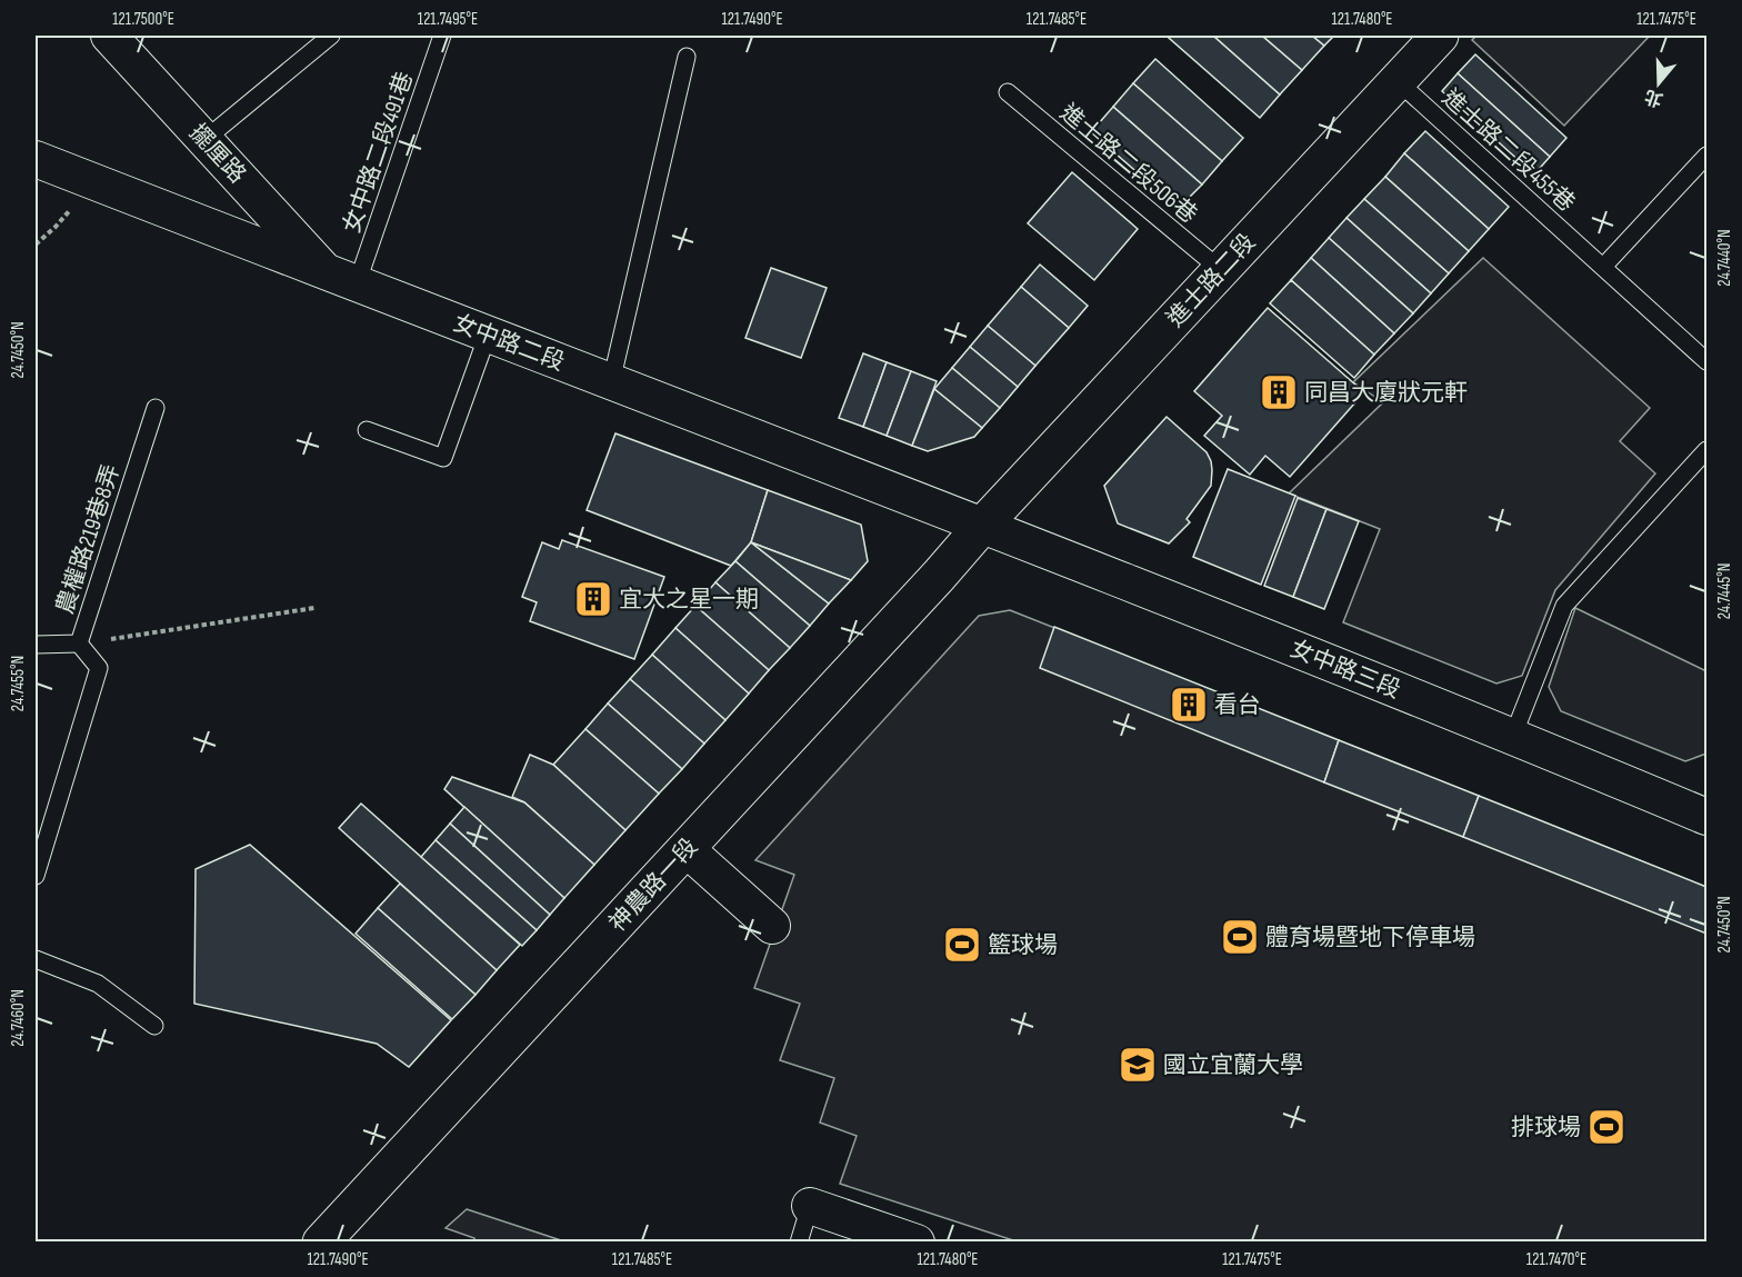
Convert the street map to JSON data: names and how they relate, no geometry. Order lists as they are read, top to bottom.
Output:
{
  "streets": {
    "street": [
      "擺厘路",
      "進士路二段",
      "女中路二段",
      "女中路三段",
      "神農路一段"
    ],
    "lane": [
      "進士路二段455巷",
      "女中路二段491巷",
      "進士路二段506巷",
      "農權路219巷8弄"
    ]
  },
  "crossings": [
    ["進士路二段455巷", "進士路二段"],
    ["女中路二段491巷", "擺厘路"],
    ["女中路二段491巷", "女中路二段"],
    ["擺厘路", "女中路二段"],
    ["進士路二段506巷", "進士路二段"],
    ["進士路二段", "女中路二段"],
    ["進士路二段", "女中路三段"],
    ["進士路二段", "神農路一段"],
    ["女中路二段", "女中路三段"],
    ["女中路二段", "神農路一段"],
    ["女中路三段", "神農路一段"]
  ],
  "places": {
    "building": ["同昌大廈狀元軒", "宜大之星一期", "看台"],
    "sports": ["體育場暨地下停車場", "籃球場", "排球場"],
    "school or university": ["國立宜蘭大學"]
  },
  "north": "bottom",
  "coordinates": [
    "121.7500°E",
    "121.7495°E",
    "121.7490°E",
    "121.7485°E",
    "121.7480°E",
    "121.7475°E",
    "24.7440°N",
    "24.7450°N",
    "24.7445°N",
    "24.7455°N",
    "24.7460°N",
    "121.7470°E"
  ]
}
